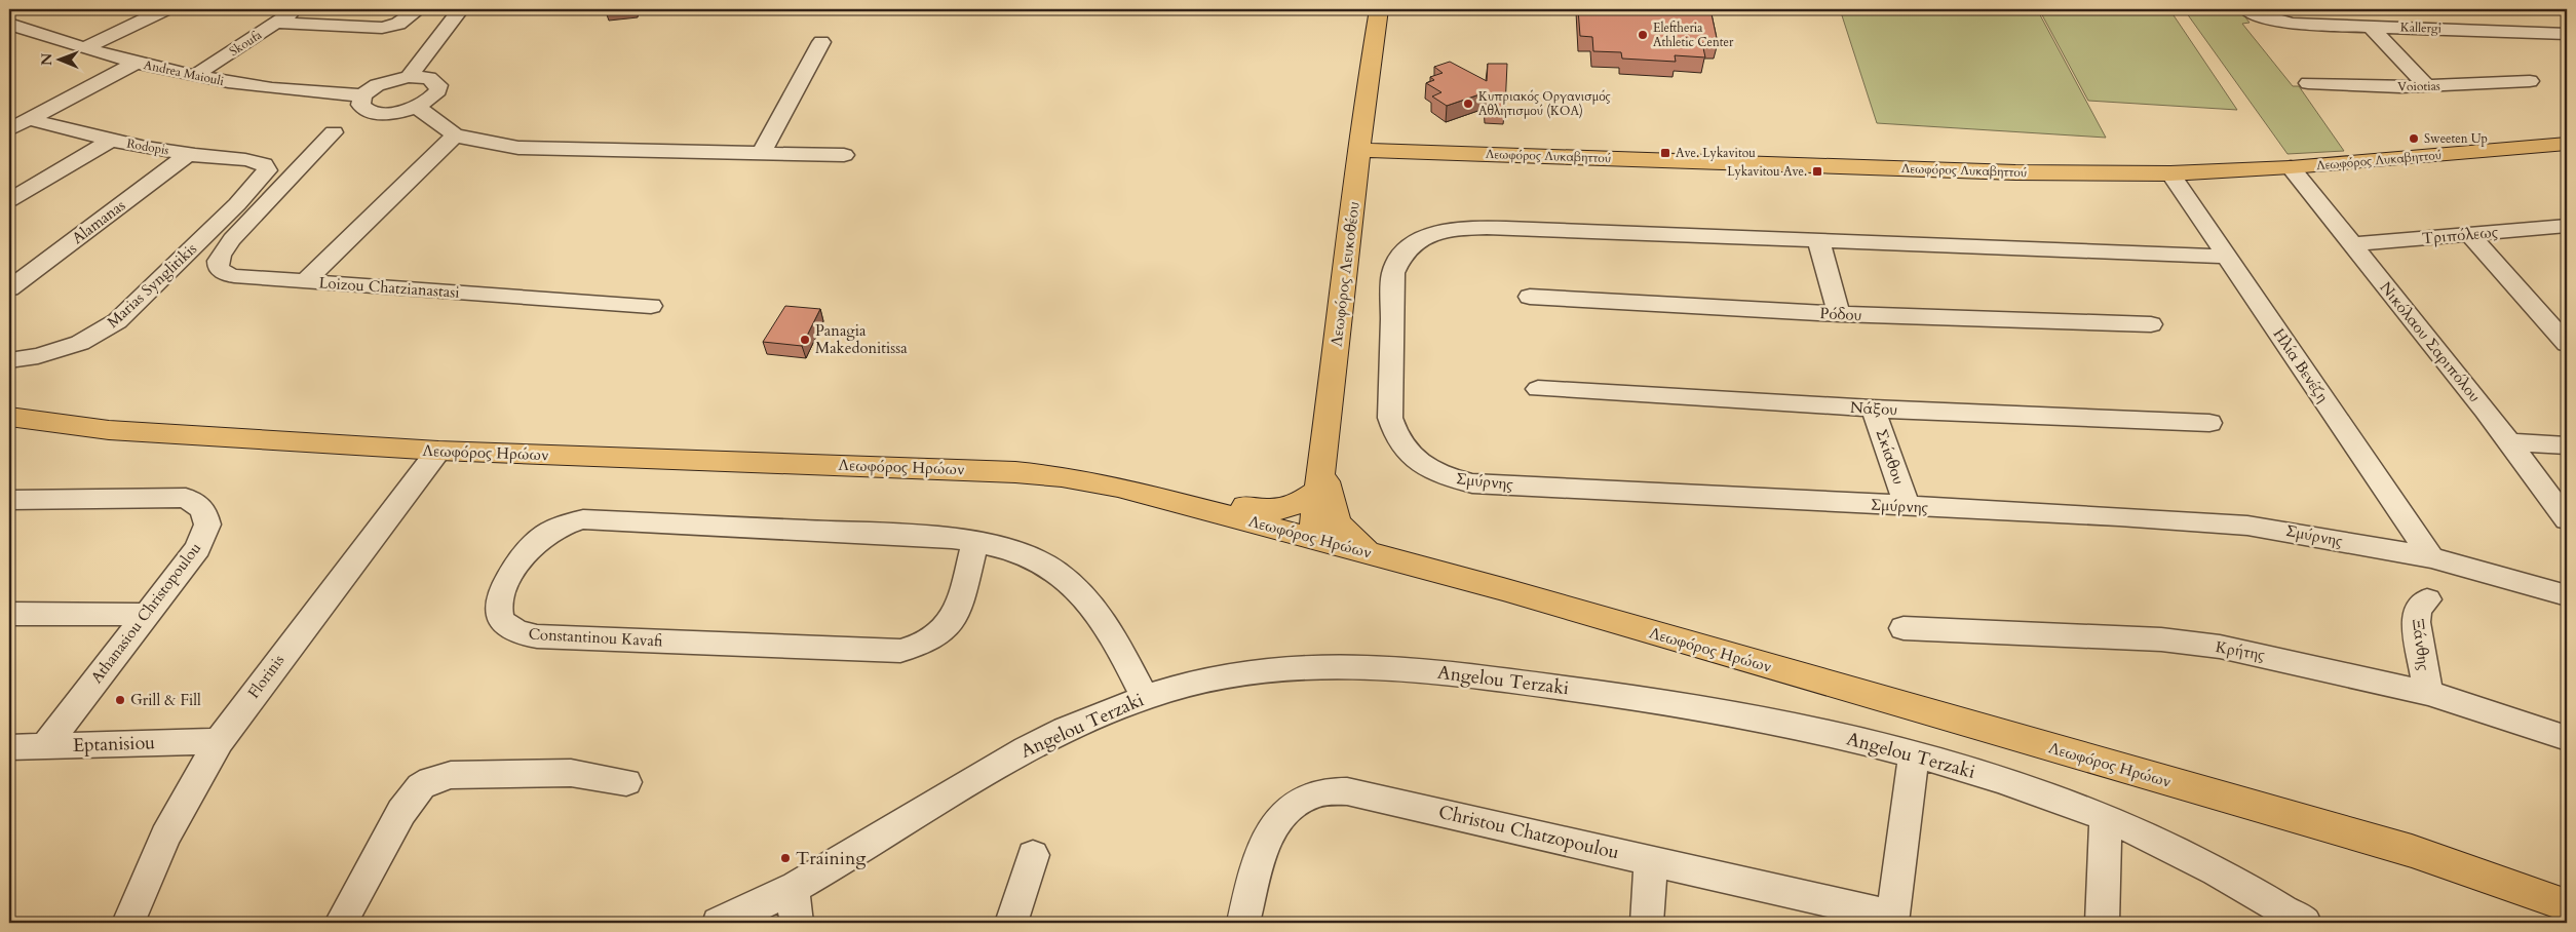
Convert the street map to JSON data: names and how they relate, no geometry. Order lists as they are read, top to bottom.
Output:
{
  "streets": {
    "main road": ["Λεωφόρος Λυκαβηττού", "Λεωφόρος Λευκοθέου", "Λεωφόρος Ηρώων"],
    "street": [
      "Kallergi",
      "Skoufa",
      "Andrea Maiouli",
      "Voiotias",
      "Rodopis",
      "Alamanas",
      "Τριπόλεως",
      "Marias Synglitikis",
      "Loizou Chatzianastasi",
      "Ρόδου",
      "Νικόλαου Σαριπόλου",
      "Ηλία Βενέζη",
      "Νάξου",
      "Σκίαθου",
      "Σμύρνης",
      "Athanasiou Christopoulou",
      "Constantinou Kavafi",
      "Ξάνθης",
      "Κρήτης",
      "Florinis",
      "Angelou Terzaki",
      "Eptanisiou",
      "Christou Chatzopoulou"
    ]
  },
  "crossings": [
    ["Skoufa", "Andrea Maiouli"],
    ["Rodopis", "Alamanas"],
    ["Rodopis", "Marias Synglitikis"],
    ["Λεωφόρος Λυκαβηττού", "Λεωφόρος Λευκοθέου"],
    ["Λεωφόρος Λυκαβηττού", "Νικόλαου Σαριπόλου"],
    ["Λεωφόρος Λυκαβηττού", "Ηλία Βενέζη"],
    ["Τριπόλεως", "Νικόλαου Σαριπόλου"],
    ["Λεωφόρος Λευκοθέου", "Λεωφόρος Ηρώων"],
    ["Ηλία Βενέζη", "Σμύρνης"],
    ["Νάξου", "Σκίαθου"],
    ["Λεωφόρος Ηρώων", "Florinis"],
    ["Σκίαθου", "Σμύρνης"],
    ["Athanasiou Christopoulou", "Eptanisiou"],
    ["Constantinou Kavafi", "Angelou Terzaki"],
    ["Ξάνθης", "Κρήτης"],
    ["Florinis", "Eptanisiou"]
  ],
  "places": {
    "other": [
      "Eleftheria Athletic Center",
      "Κυπριακός Οργανισμός Αθλητισμού (ΚΟΑ)",
      "Sweeten Up",
      "Panagia Makedonitissa",
      "Grill & Fill",
      "Training"
    ],
    "transit": ["Ave. Lykavitou", "Lykavitou Ave."]
  },
  "north": "left"
}
